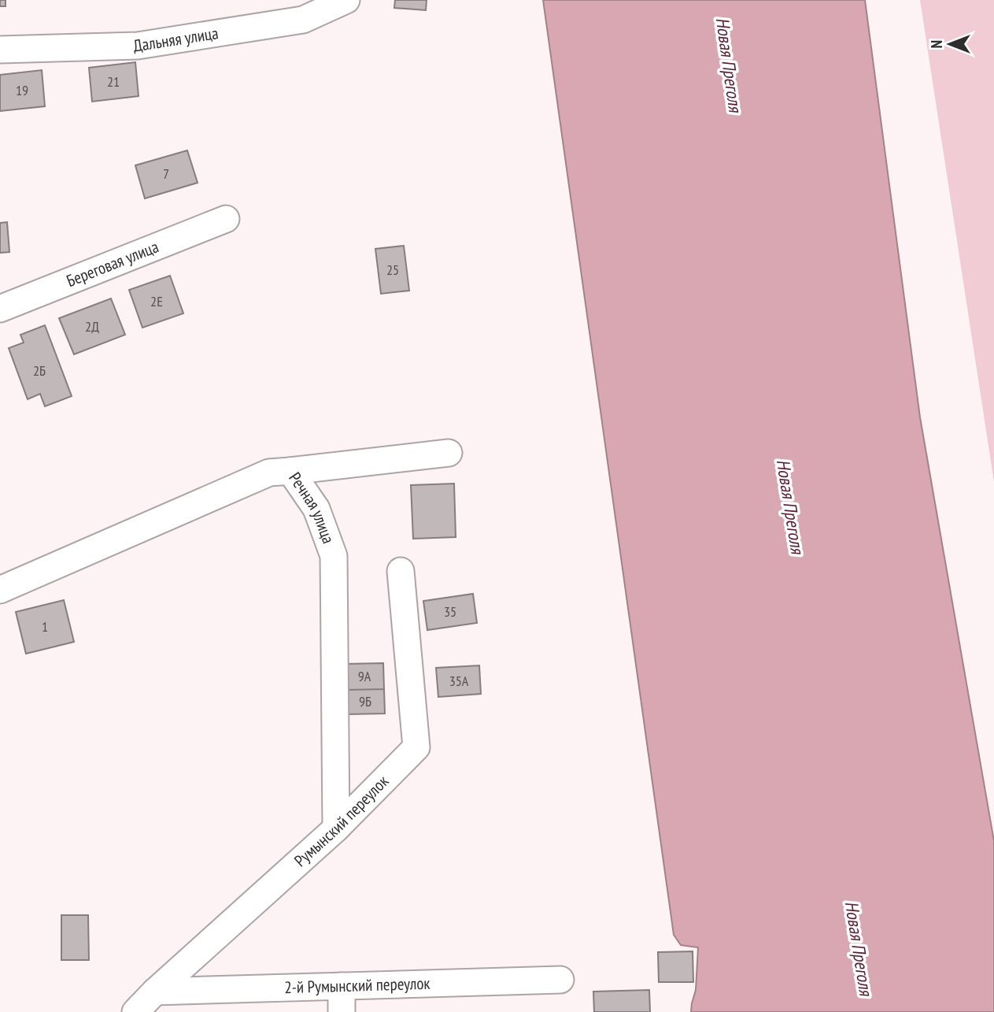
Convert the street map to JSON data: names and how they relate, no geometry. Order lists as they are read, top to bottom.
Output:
{
  "streets": {
    "street": [
      "Дальняя улица",
      "Береговая улица",
      "Речная улица",
      "Румынский переулок",
      "2-й Румынский переулок"
    ]
  },
  "crossings": [
    ["Речная улица", "Румынский переулок"],
    ["Румынский переулок", "2-й Румынский переулок"]
  ],
  "water": ["Новая Преголя"],
  "house_numbers": [
    "21",
    "19",
    "7",
    "25",
    "2Е",
    "2Д",
    "2Б",
    "35",
    "1",
    "9А",
    "35А",
    "9Б"
  ],
  "north": "left"
}
